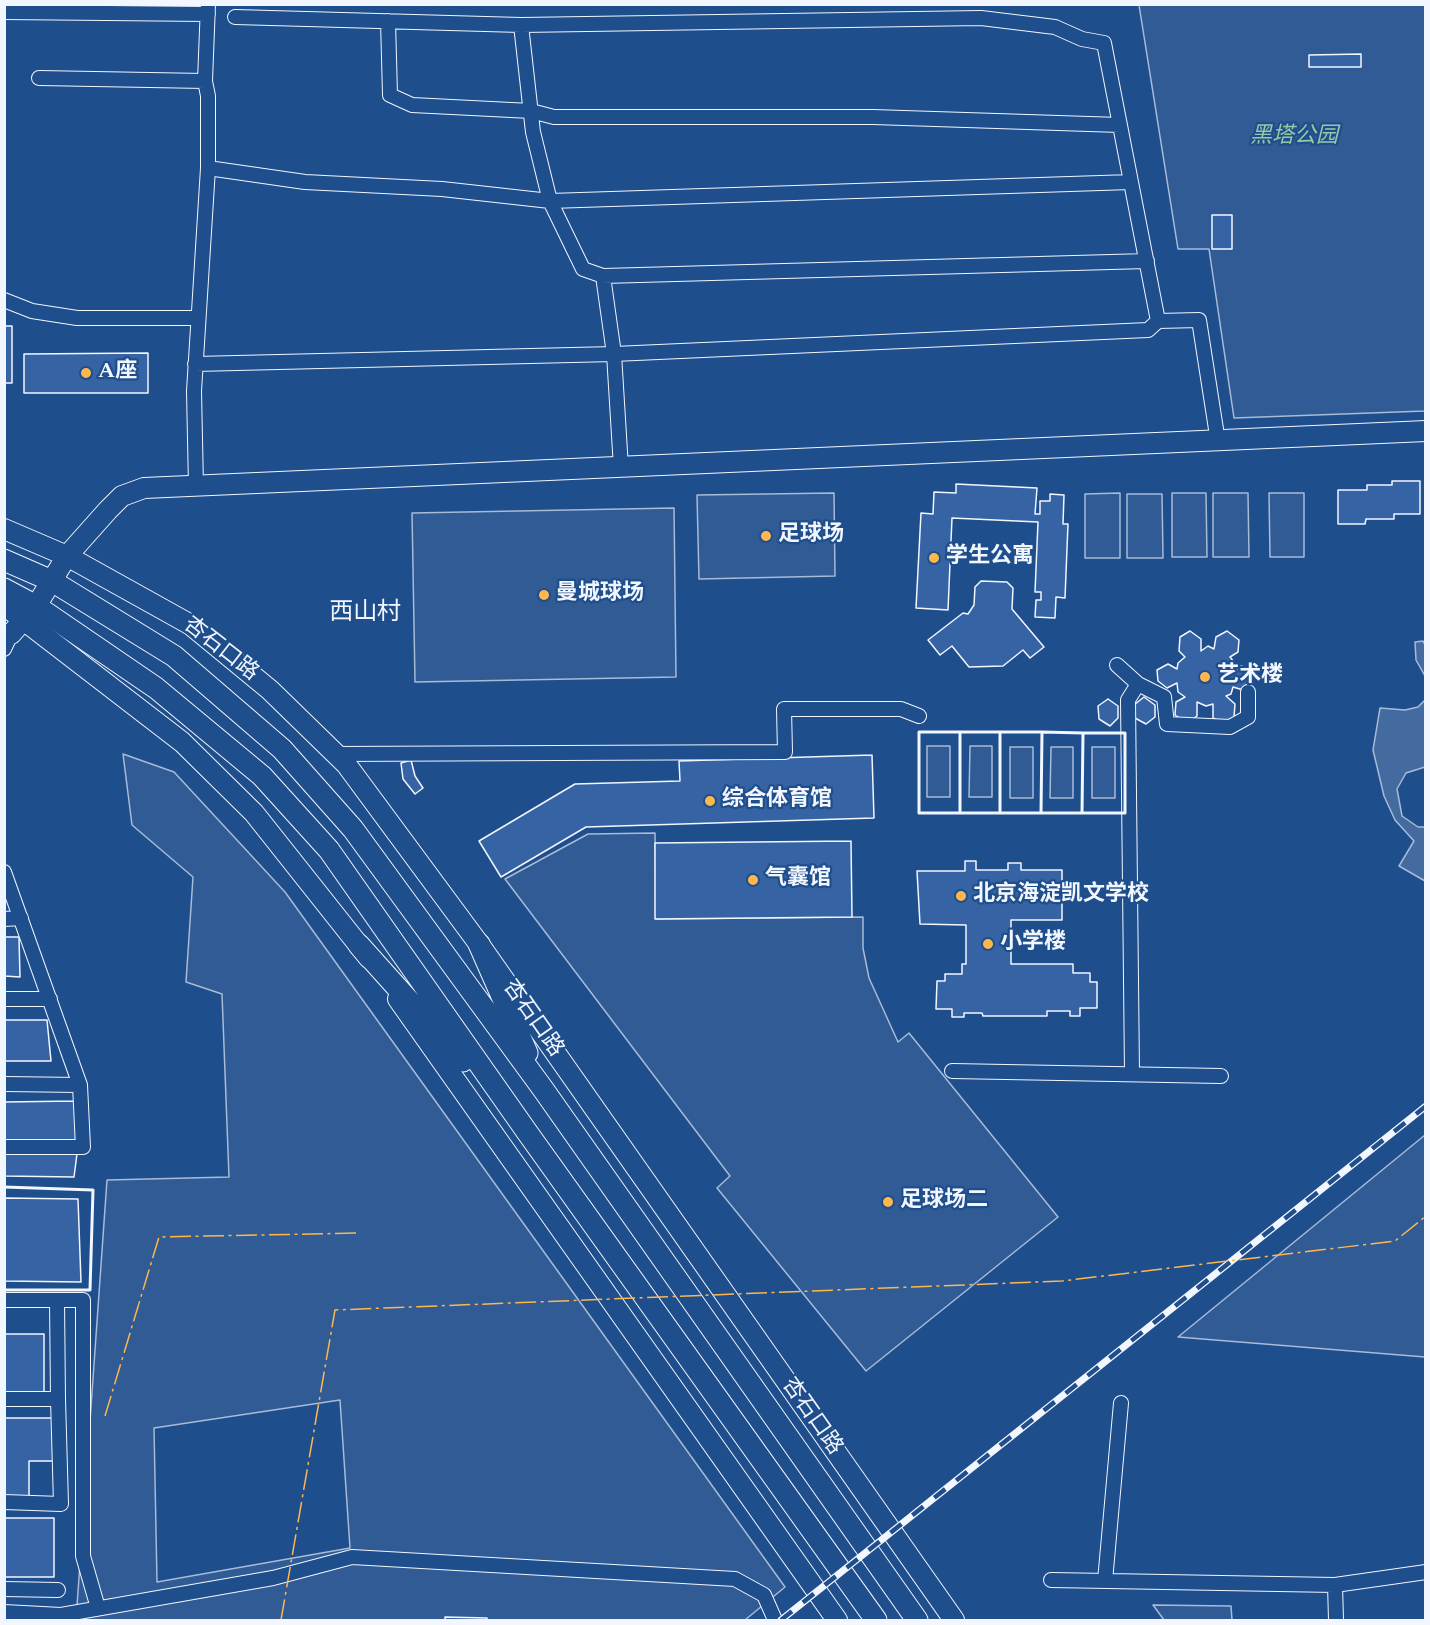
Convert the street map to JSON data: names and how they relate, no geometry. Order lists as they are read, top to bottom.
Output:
{
  "streets": {
    "main road": ["杏石口路"]
  },
  "districts": ["西山村"],
  "parks": ["黑塔公园"],
  "places": [
    "A座",
    "足球场",
    "学生公寓",
    "曼城球场",
    "艺术楼",
    "综合体育馆",
    "气囊馆",
    "北京海淀凯文学校",
    "小学楼",
    "足球场二"
  ]
}
